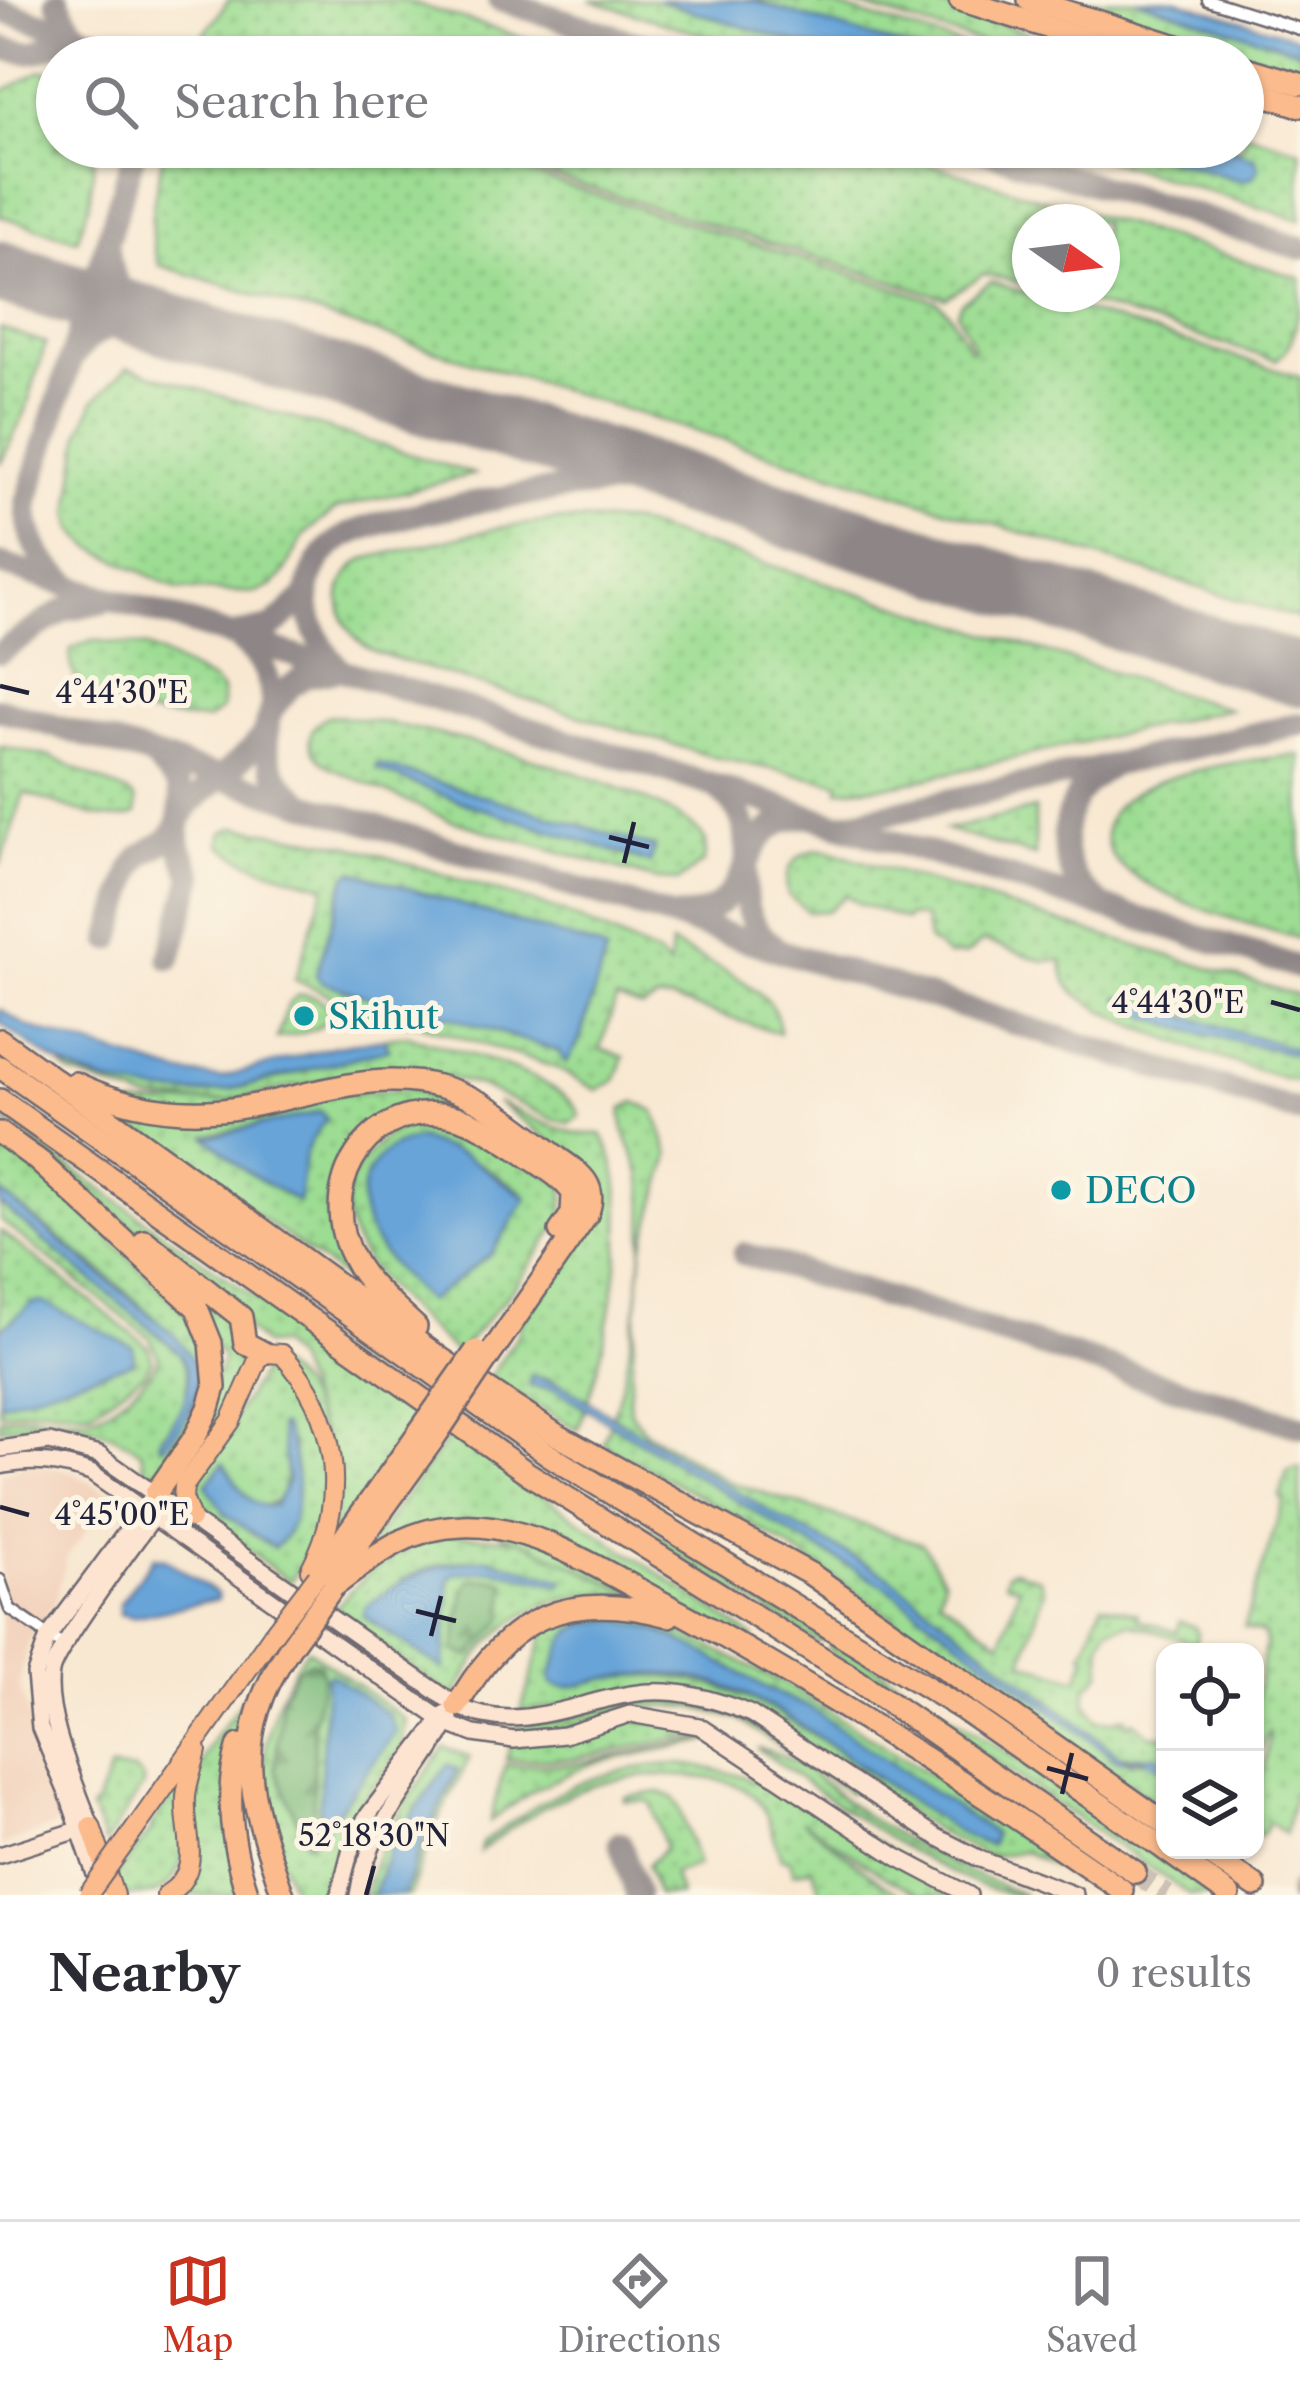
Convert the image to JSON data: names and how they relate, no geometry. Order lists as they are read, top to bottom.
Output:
{
  "places": ["Skihut", "DECO"],
  "north": "right",
  "page": {
    "search": "Search here",
    "heading": ["Nearby", "0 results"],
    "nav": ["Map", "Directions", "Saved"]
  },
  "coordinates": ["4°44'30\"E", "4°45'00\"E", "52°18'30\"N"]
}
